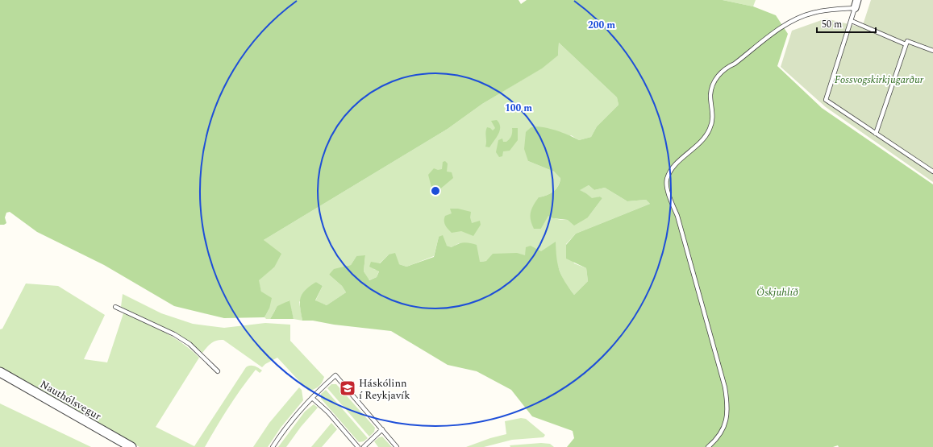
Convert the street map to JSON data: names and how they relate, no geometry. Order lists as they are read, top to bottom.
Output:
{
  "streets": {
    "street": ["Nauthólsvegur"]
  },
  "parks": ["Fossvogskirkjugarður", "Öskjuhlíð"],
  "places": {
    "school or university": ["Háskólinn í Reykjavík"]
  },
  "scale_bar": "50 m",
  "rings": ["200 m", "100 m"]
}
